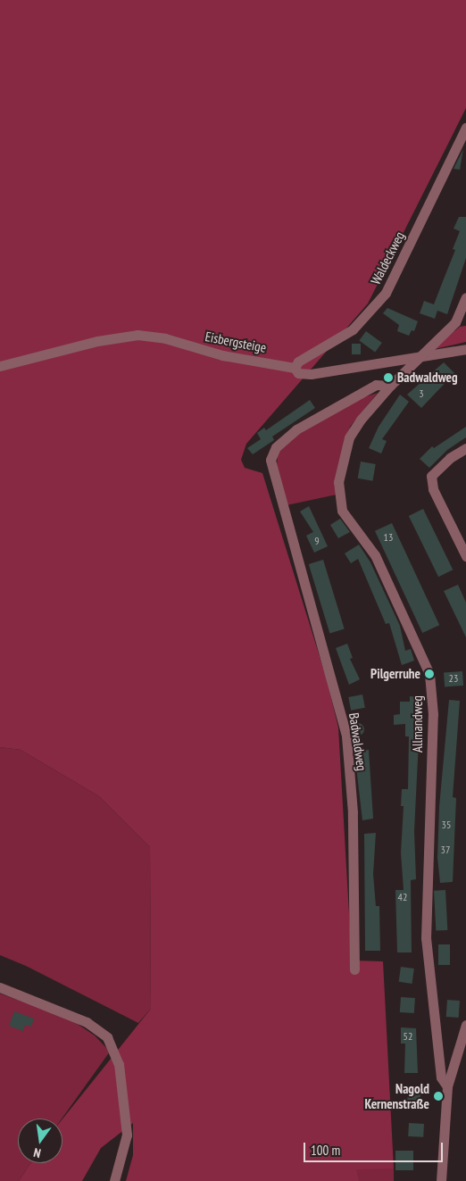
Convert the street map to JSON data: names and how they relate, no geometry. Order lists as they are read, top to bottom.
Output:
{
  "streets": {
    "street": [
      "Waldeckweg",
      "Eisbergsteige",
      "Allmandweg",
      "Badwaldweg"
    ]
  },
  "crossings": [
    ["Waldeckweg", "Eisbergsteige"],
    ["Eisbergsteige", "Allmandweg"],
    ["Allmandweg", "Badwaldweg"]
  ],
  "places": ["Badwaldweg", "Pilgerruhe", "Nagold Kernenstraße"],
  "house_numbers": [
    "3",
    "13",
    "9",
    "23",
    "35",
    "37",
    "42",
    "52"
  ],
  "scale_bar": "100 m",
  "north": "bottom"
}
